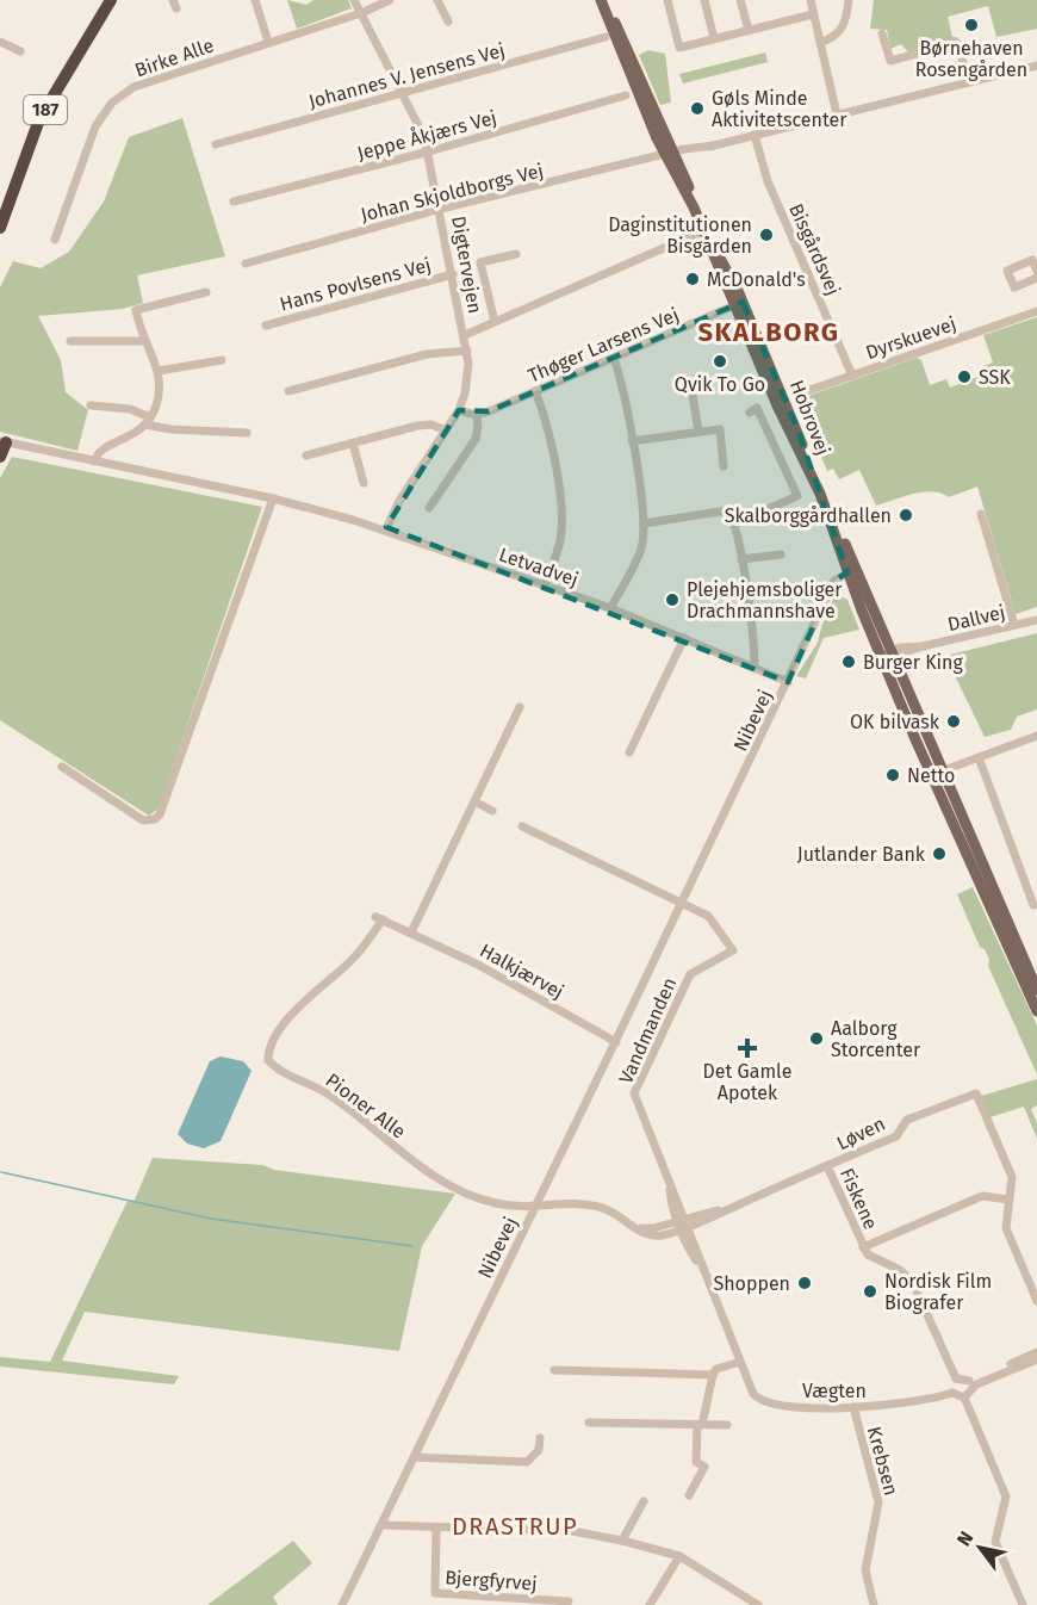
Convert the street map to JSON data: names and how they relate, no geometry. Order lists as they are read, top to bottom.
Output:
{
  "streets": {
    "highway": ["187"],
    "main road": ["Hobrovej"],
    "street": [
      "Birke Alle",
      "Johannes V. Jensens Vej",
      "Jeppe Åkjærs Vej",
      "Johan Skjoldborgs Vej",
      "Bisgårdsvej",
      "Digtervejen",
      "Hans Povlsens Vej",
      "Dyrskuevej",
      "Thøger Larsens Vej",
      "Letvadvej",
      "Dallvej",
      "Nibevej",
      "Halkjærvej",
      "Vandmanden",
      "Pioner Alle",
      "Løven",
      "Fiskene",
      "Vægten",
      "Krebsen",
      "Bjergfyrvej"
    ]
  },
  "crossings": [
    ["Birke Alle", "Digtervejen"],
    ["Johannes V. Jensens Vej", "Digtervejen"],
    ["Jeppe Åkjærs Vej", "Digtervejen"],
    ["Johan Skjoldborgs Vej", "Bisgårdsvej"],
    ["Johan Skjoldborgs Vej", "Digtervejen"],
    ["Johan Skjoldborgs Vej", "Hobrovej"],
    ["Bisgårdsvej", "Dyrskuevej"],
    ["Digtervejen", "Hans Povlsens Vej"],
    ["Digtervejen", "Letvadvej"],
    ["Thøger Larsens Vej", "Hobrovej"],
    ["Hobrovej", "Dallvej"],
    ["Hobrovej", "Nibevej"],
    ["Letvadvej", "Nibevej"],
    ["Nibevej", "Halkjærvej"],
    ["Nibevej", "Vandmanden"],
    ["Nibevej", "Pioner Alle"],
    ["Nibevej", "Løven"],
    ["Halkjærvej", "Pioner Alle"],
    ["Vandmanden", "Løven"],
    ["Vandmanden", "Vægten"],
    ["Pioner Alle", "Løven"],
    ["Løven", "Fiskene"],
    ["Vægten", "Krebsen"]
  ],
  "districts": ["SKALBORG", "DRASTRUP"],
  "places": {
    "other": [
      "Børnehaven Rosengården",
      "Gøls Minde Aktivitetscenter",
      "Daginstitutionen Bisgården",
      "McDonald's",
      "Qvik To Go",
      "SSK",
      "Skalborggårdhallen",
      "Plejehjemsboliger Drachmannshave",
      "Burger King",
      "OK bilvask",
      "Netto",
      "Jutlander Bank",
      "Aalborg Storcenter",
      "Shoppen",
      "Nordisk Film Biografer"
    ],
    "health": ["Det Gamle Apotek"]
  },
  "north": "top left"
}
